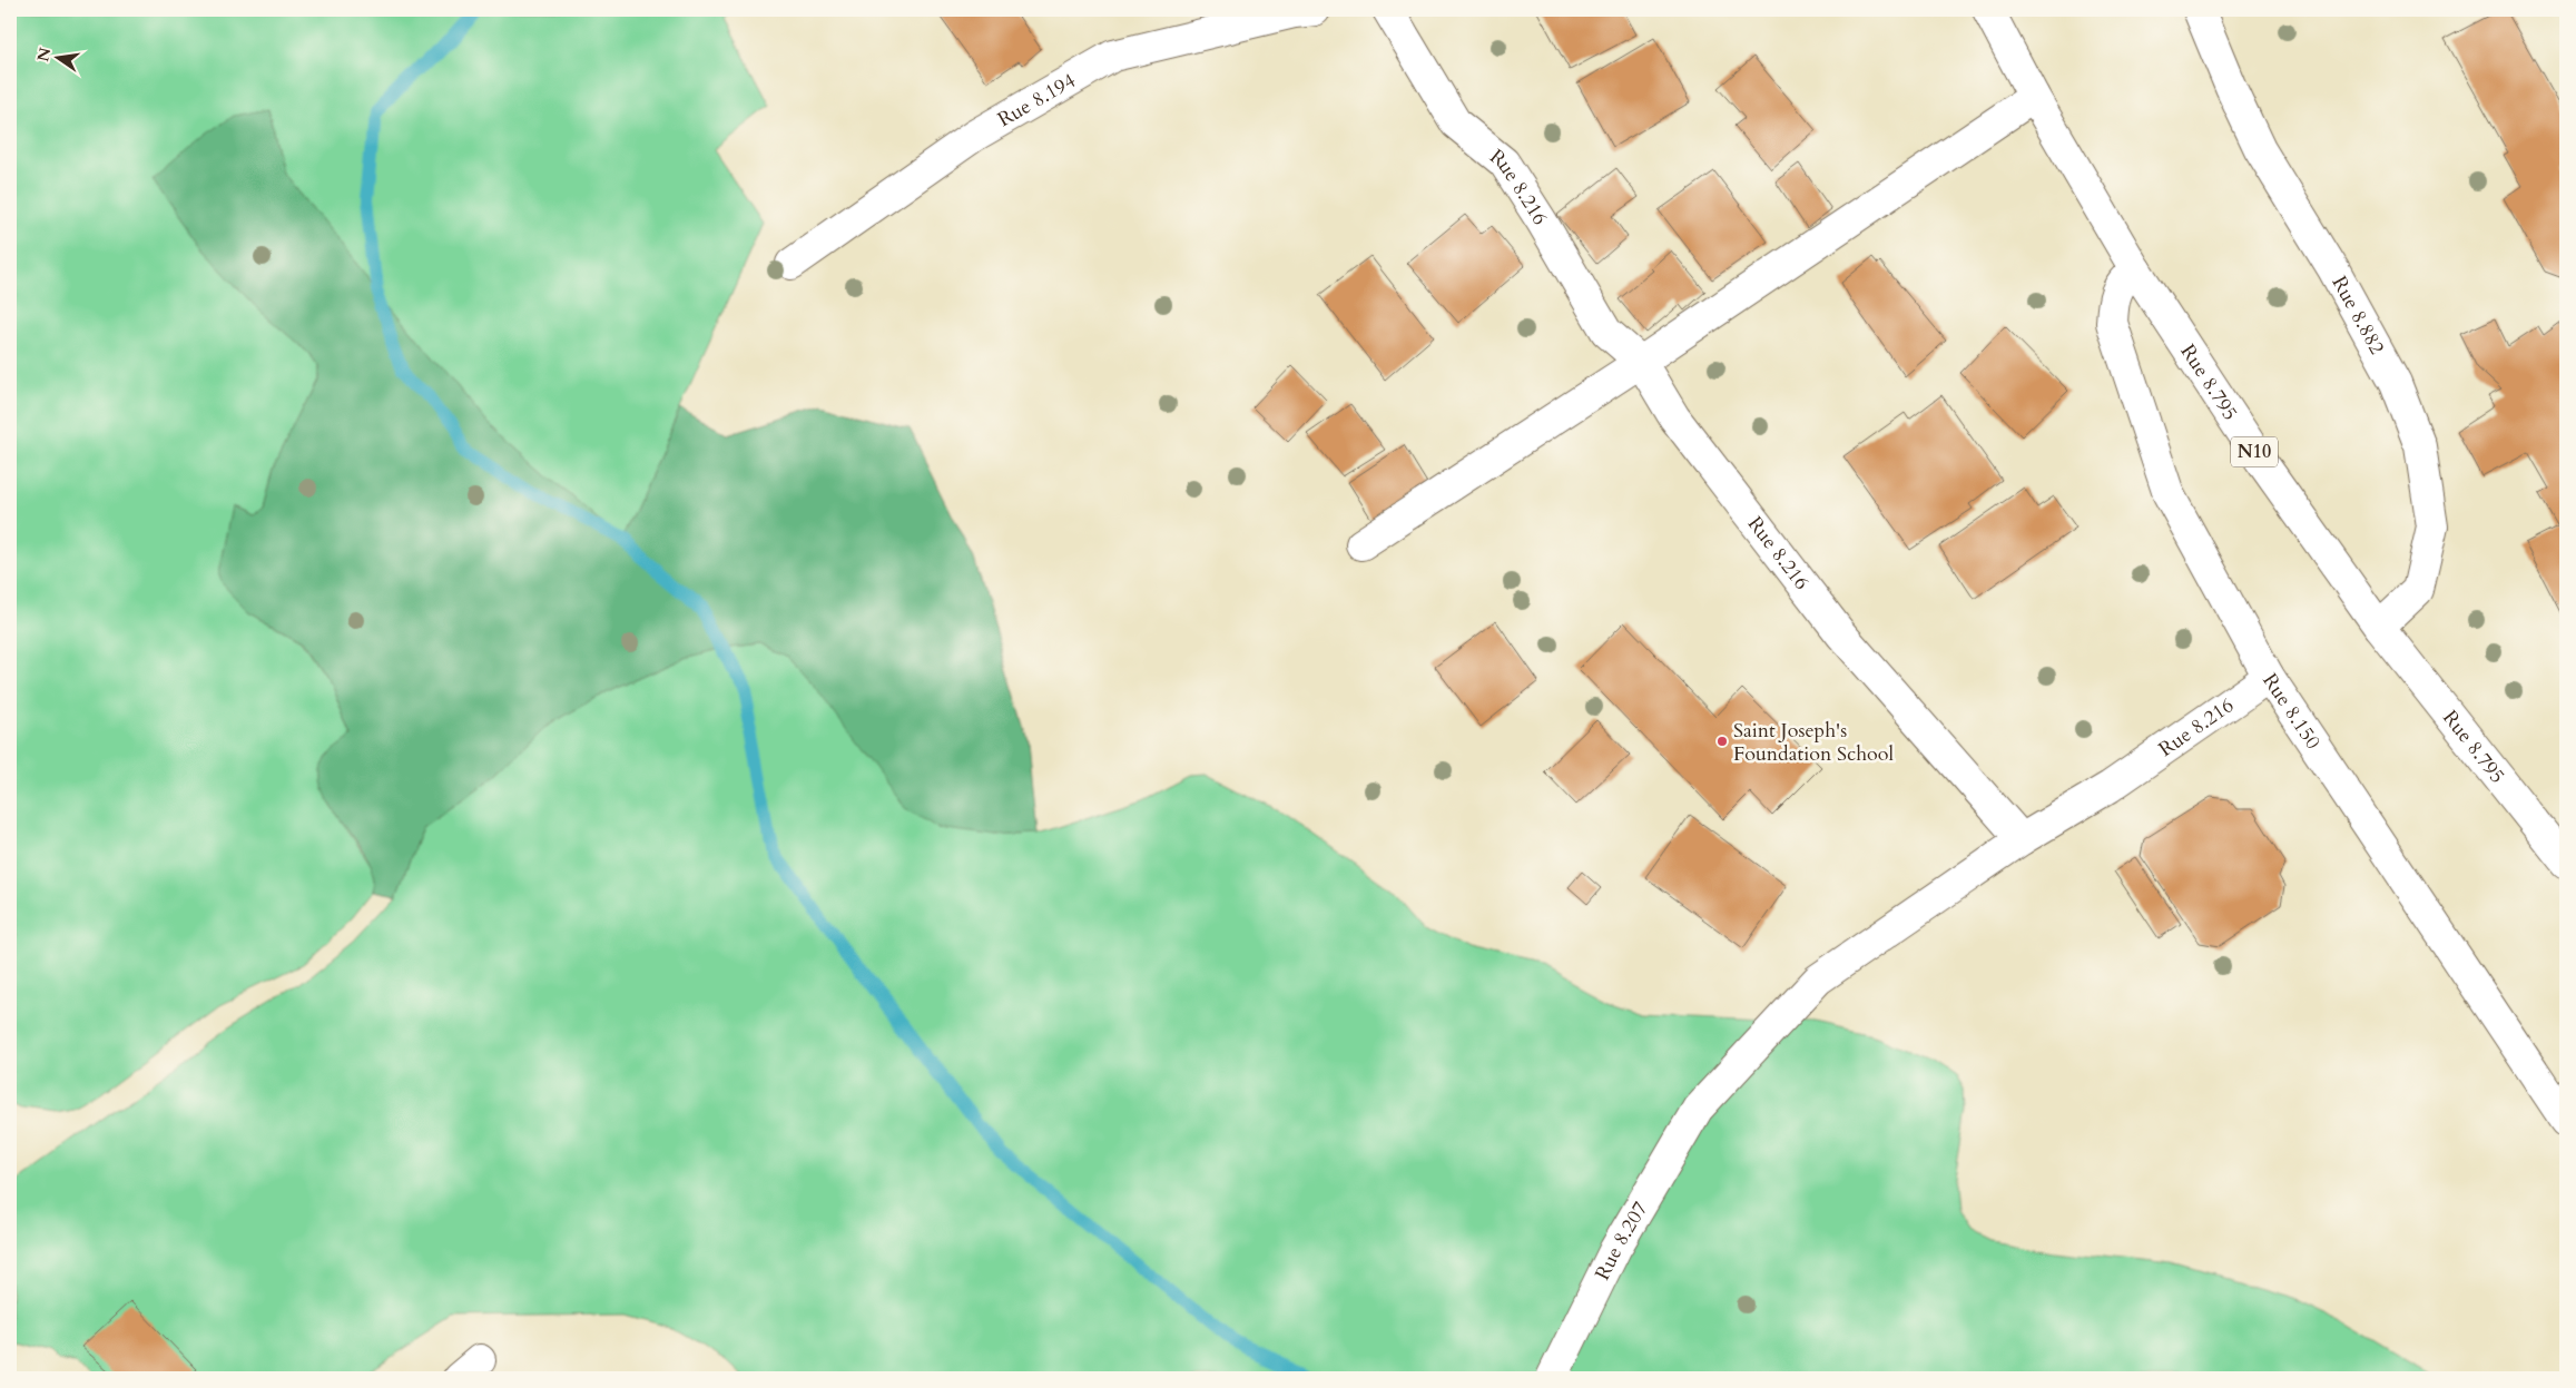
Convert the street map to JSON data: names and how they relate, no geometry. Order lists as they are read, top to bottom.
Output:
{
  "streets": {
    "main road": [
      "Rue 8.194",
      "Rue 8.216",
      "Rue 8.882",
      "Rue 8.795",
      "N10",
      "Rue 8.150",
      "Rue 8.207"
    ]
  },
  "crossings": [
    ["Rue 8.216", "Rue 8.150"],
    ["Rue 8.216", "Rue 8.207"],
    ["Rue 8.882", "Rue 8.795"],
    ["Rue 8.795", "Rue 8.150"]
  ],
  "places": ["Saint Joseph's Foundation School"],
  "north": "left"
}
